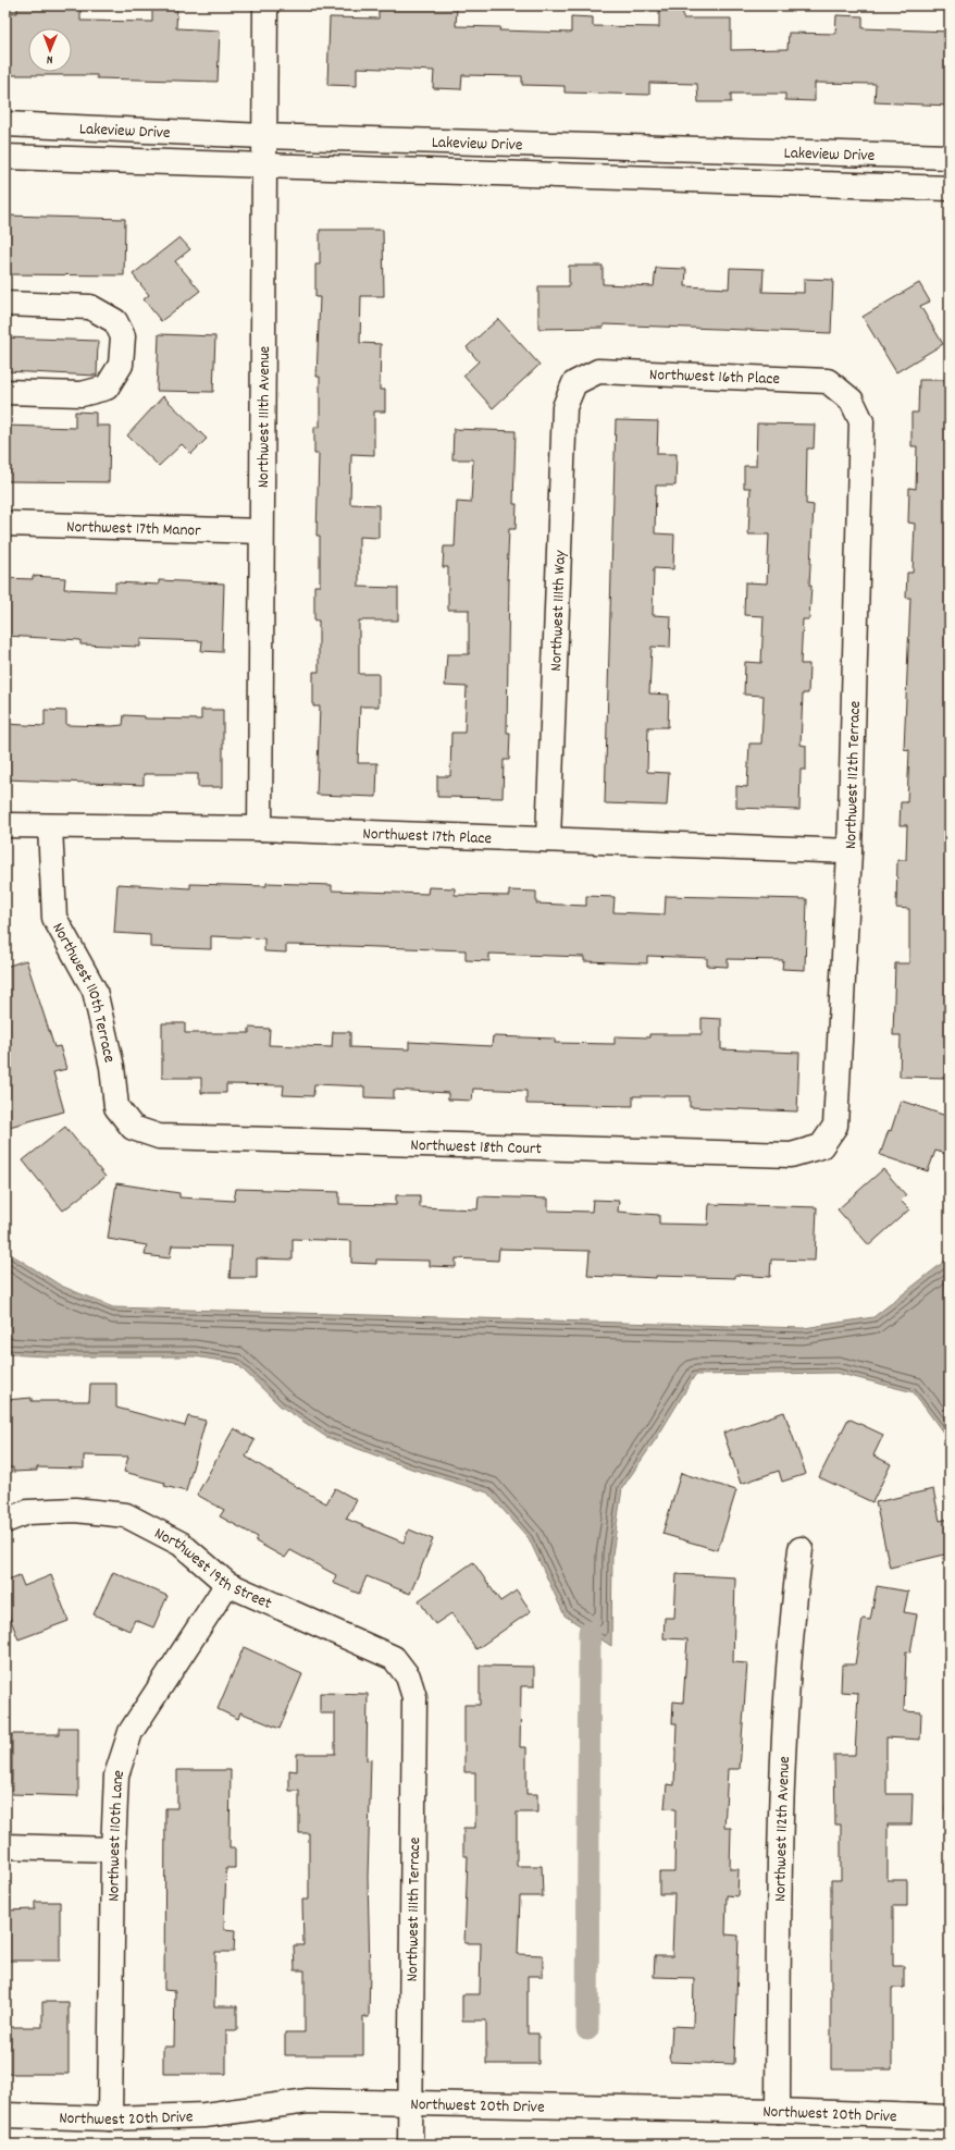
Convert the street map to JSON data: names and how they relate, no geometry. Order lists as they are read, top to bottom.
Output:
{
  "streets": {
    "street": [
      "Lakeview Drive",
      "Northwest 16th Place",
      "Northwest 111th Avenue",
      "Northwest 17th Manor",
      "Northwest 111th Way",
      "Northwest 112th Terrace",
      "Northwest 17th Place",
      "Northwest 110th Terrace",
      "Northwest 18th Court",
      "Northwest 19th Street",
      "Northwest 112th Avenue",
      "Northwest 110th Lane",
      "Northwest 111th Terrace",
      "Northwest 20th Drive"
    ]
  },
  "crossings": [
    ["Lakeview Drive", "Northwest 111th Avenue"],
    ["Northwest 16th Place", "Northwest 111th Way"],
    ["Northwest 16th Place", "Northwest 112th Terrace"],
    ["Northwest 111th Avenue", "Northwest 17th Manor"],
    ["Northwest 111th Avenue", "Northwest 17th Place"],
    ["Northwest 111th Way", "Northwest 17th Place"],
    ["Northwest 112th Terrace", "Northwest 17th Place"],
    ["Northwest 112th Terrace", "Northwest 18th Court"],
    ["Northwest 17th Place", "Northwest 110th Terrace"],
    ["Northwest 110th Terrace", "Northwest 18th Court"],
    ["Northwest 19th Street", "Northwest 110th Lane"],
    ["Northwest 19th Street", "Northwest 111th Terrace"],
    ["Northwest 112th Avenue", "Northwest 20th Drive"],
    ["Northwest 110th Lane", "Northwest 20th Drive"],
    ["Northwest 111th Terrace", "Northwest 20th Drive"]
  ],
  "north": "bottom"
}
